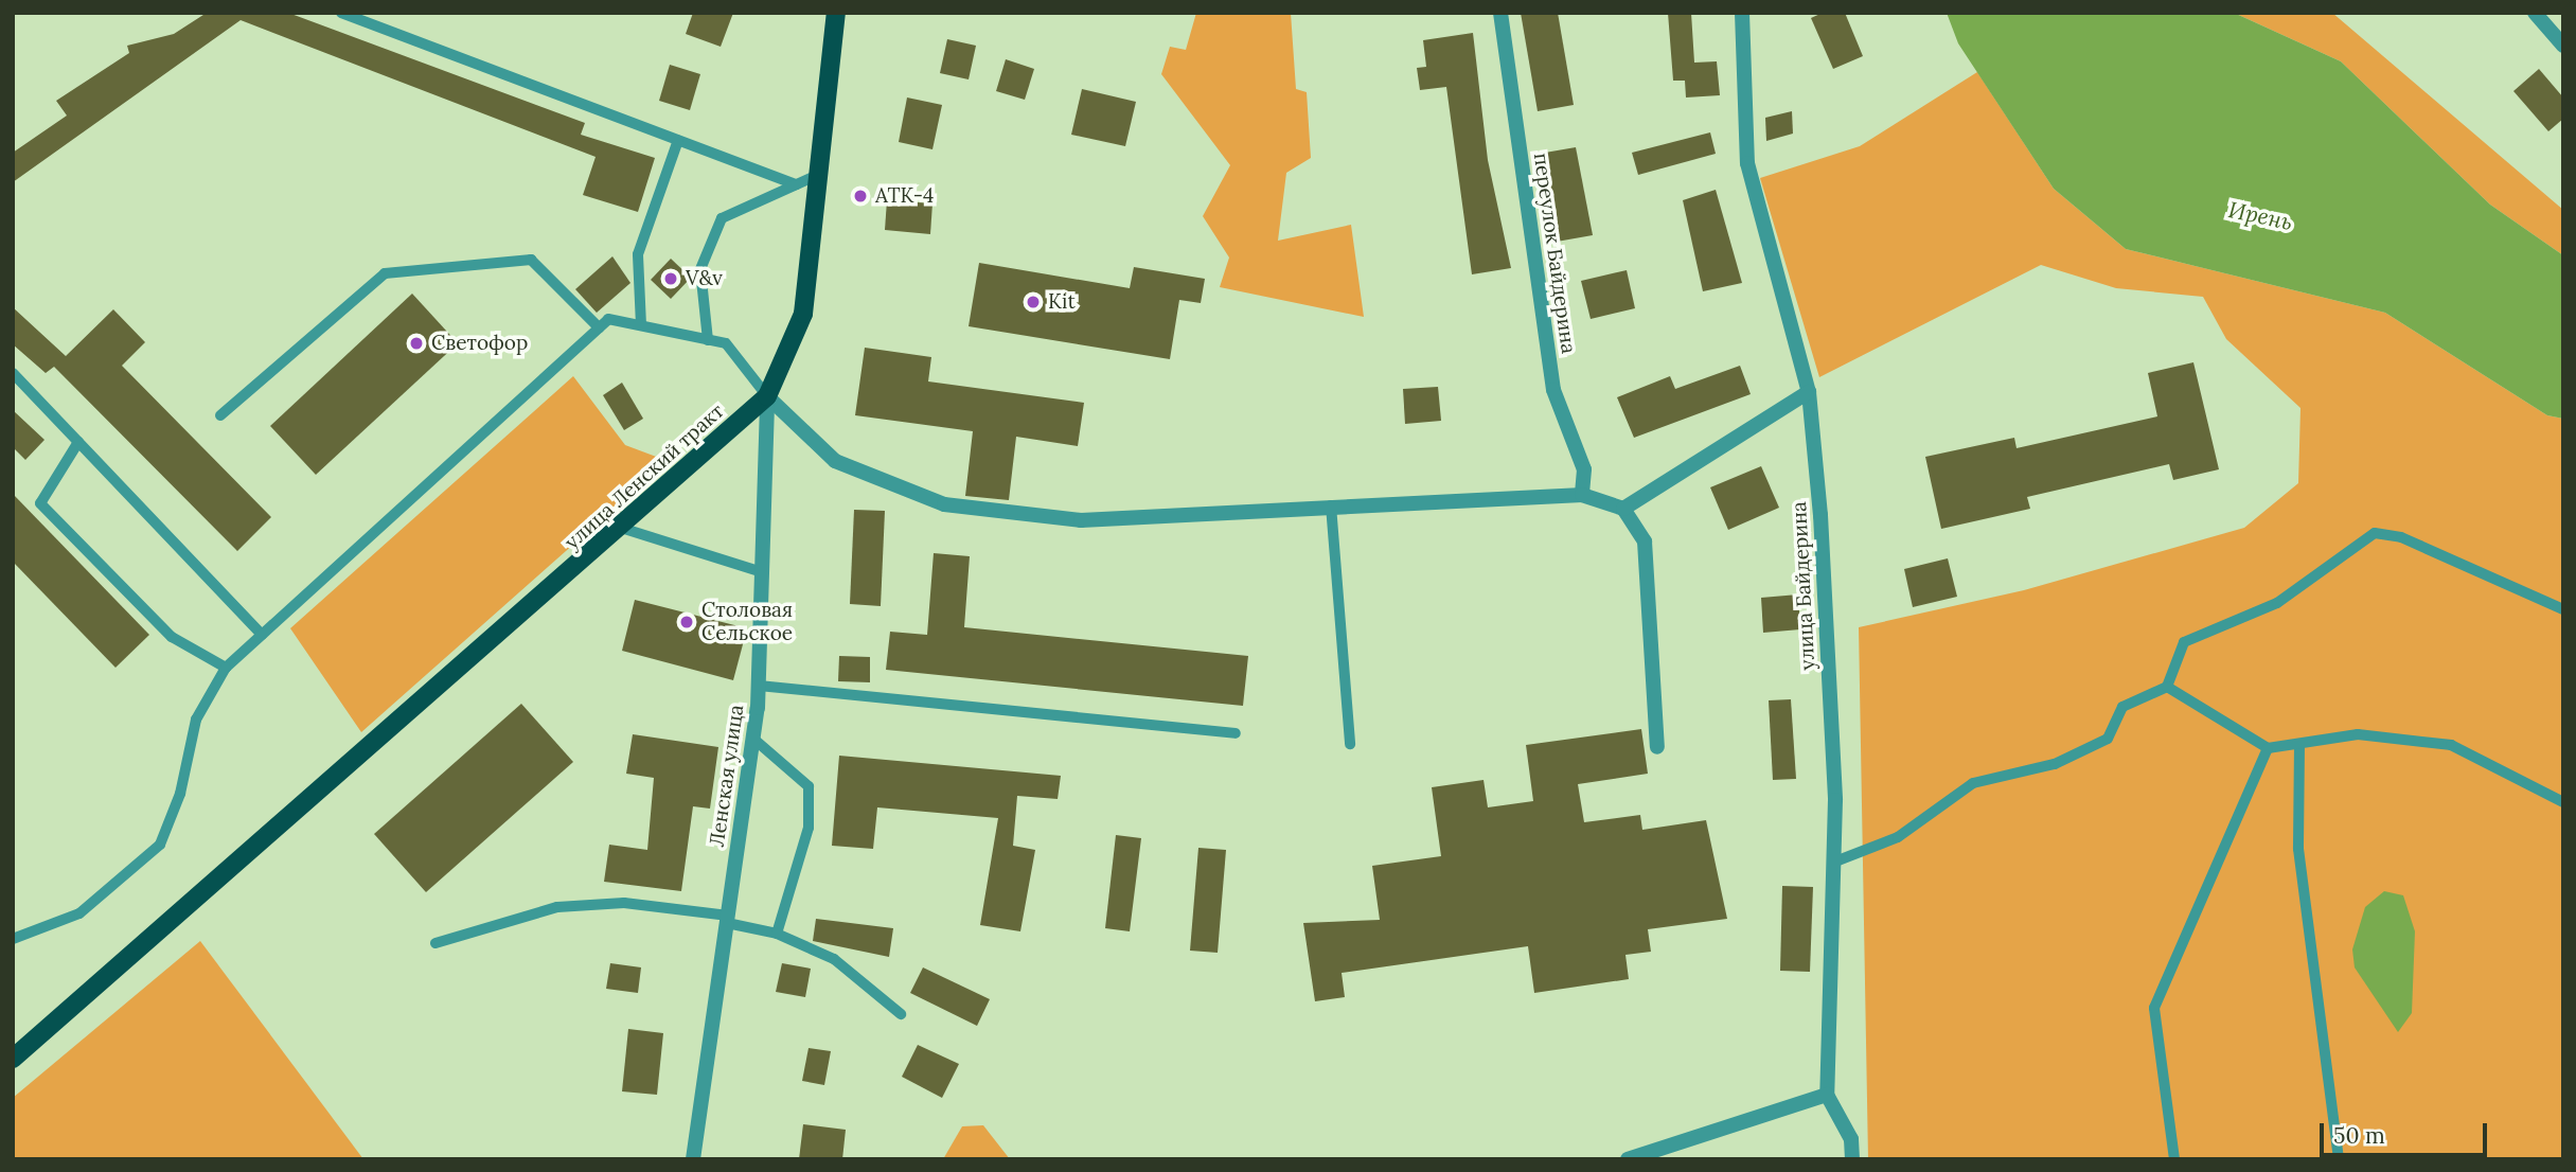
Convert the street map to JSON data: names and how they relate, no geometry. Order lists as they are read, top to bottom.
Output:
{
  "streets": {
    "main road": ["улица Ленский тракт"],
    "street": ["переулок Байдерина", "улица Байдерина", "Ленская улица"]
  },
  "crossings": [
    ["улица Ленский тракт", "Ленская улица"]
  ],
  "water": ["Ирень"],
  "places": [
    "АТК-4",
    "V&v",
    "Kit",
    "Светофор",
    "Столовая Сельское"
  ],
  "scale_bar": "50 m"
}
